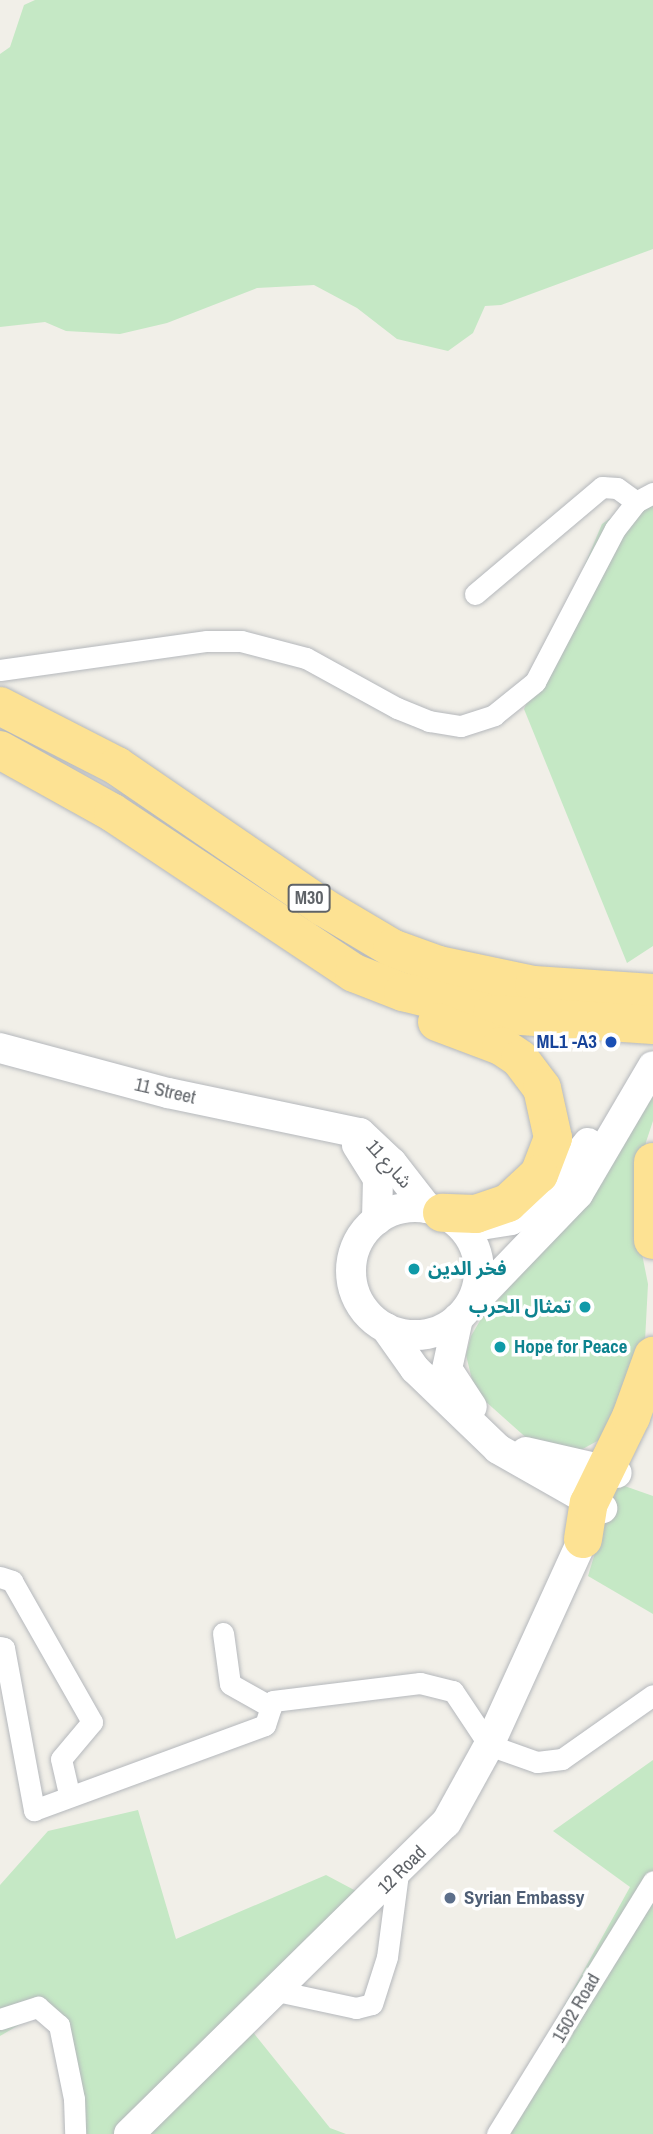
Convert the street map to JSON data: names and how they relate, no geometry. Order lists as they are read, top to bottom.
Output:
{
  "streets": {
    "highway": ["M30"],
    "street": [
      "11 Street",
      "شارع 11",
      "12 Road",
      "1502 Road"
    ]
  },
  "crossings": [
    ["11 Street", "شارع 11"]
  ],
  "places": [
    "ML1 -A3",
    "فخر الدين",
    "تمثال الحرب",
    "Hope for Peace",
    "Syrian Embassy"
  ]
}
